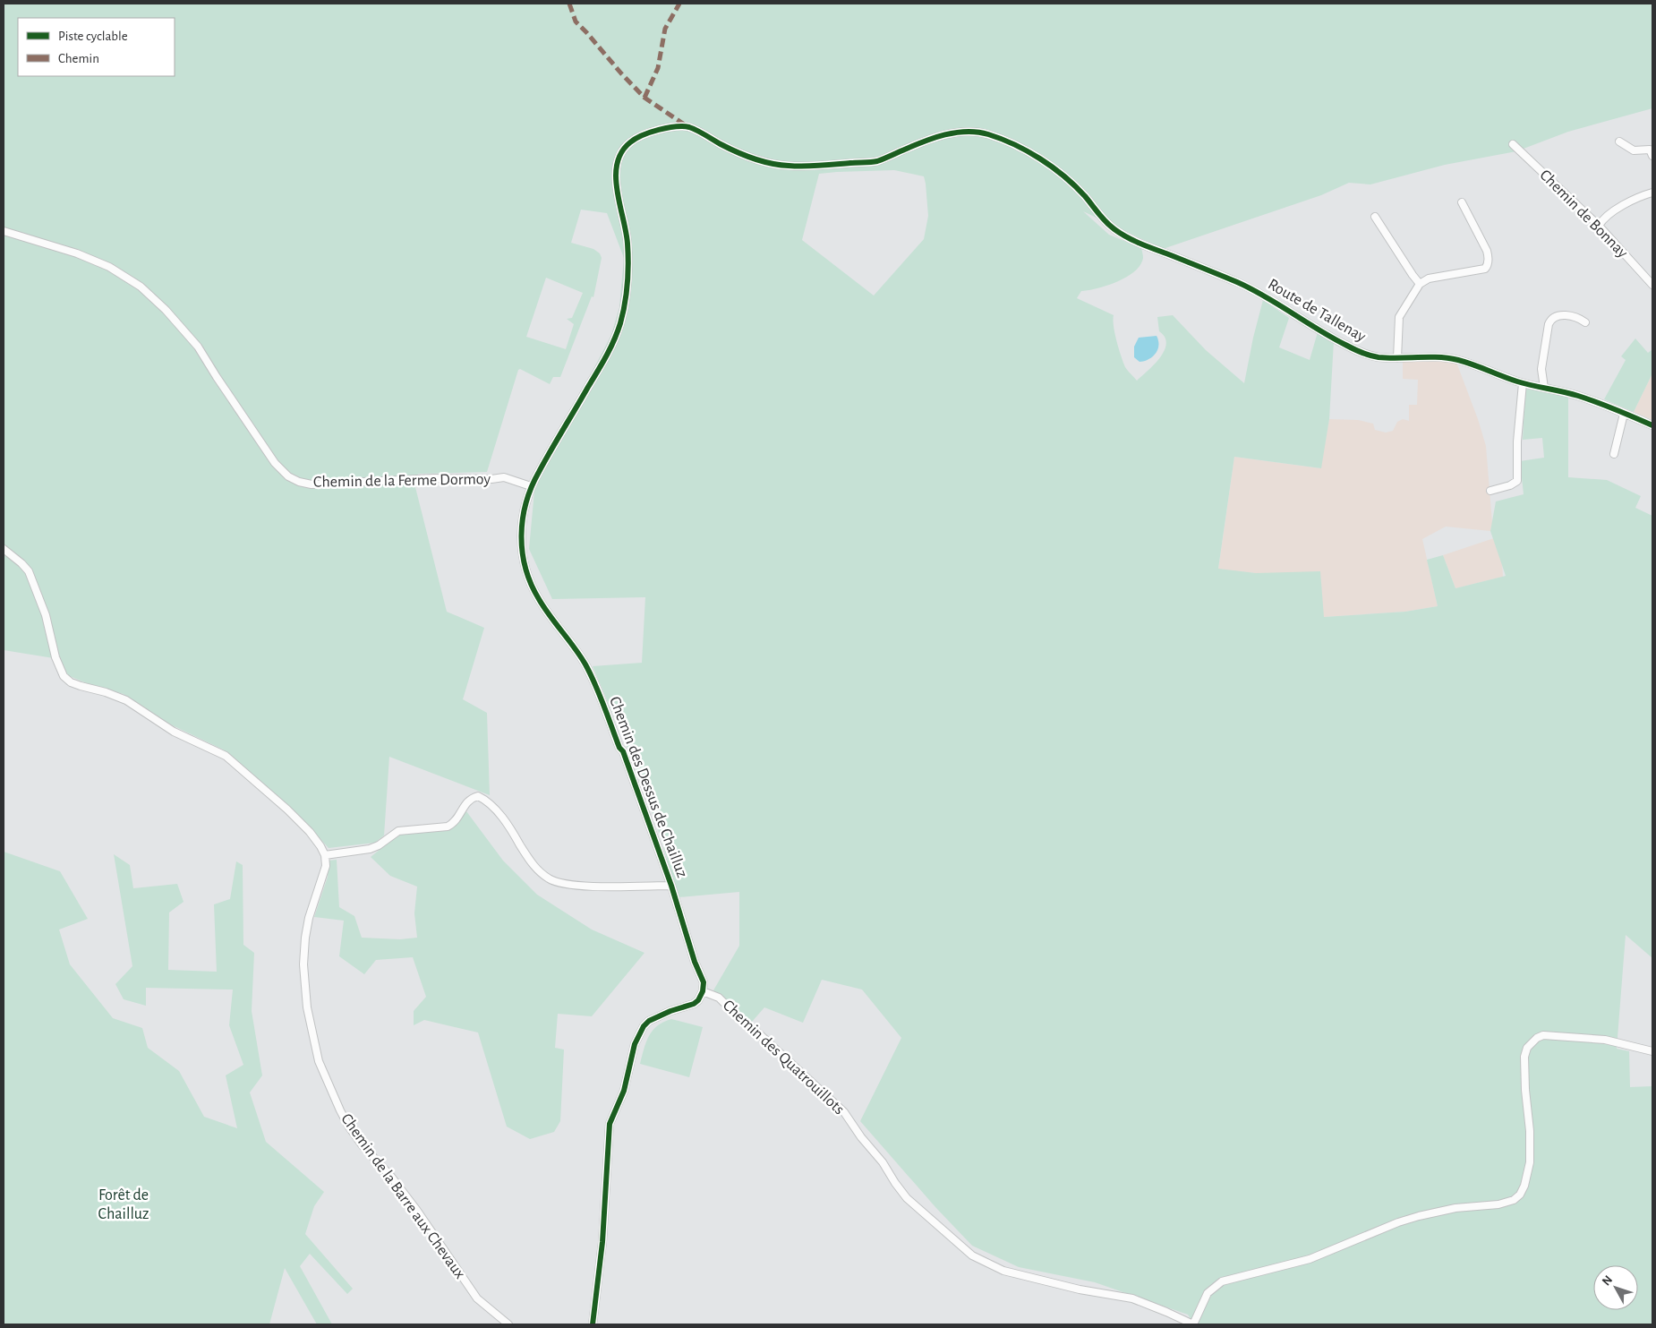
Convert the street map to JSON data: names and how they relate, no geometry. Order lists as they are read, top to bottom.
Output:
{
  "streets": {
    "street": [
      "Chemin de Bonnay",
      "Route de Tallenay",
      "Chemin de la Ferme Dormoy",
      "Chemin des Dessus de Chailluz",
      "Chemin des Quatrouillots",
      "Chemin de la Barre aux Chevaux"
    ]
  },
  "crossings": [
    ["Route de Tallenay", "Chemin des Dessus de Chailluz"],
    ["Chemin de la Ferme Dormoy", "Chemin des Dessus de Chailluz"],
    ["Chemin des Dessus de Chailluz", "Chemin des Quatrouillots"]
  ],
  "parks": ["Forêt de Chailluz"],
  "legend": ["Piste cyclable", "Chemin"],
  "north": "top left"
}
